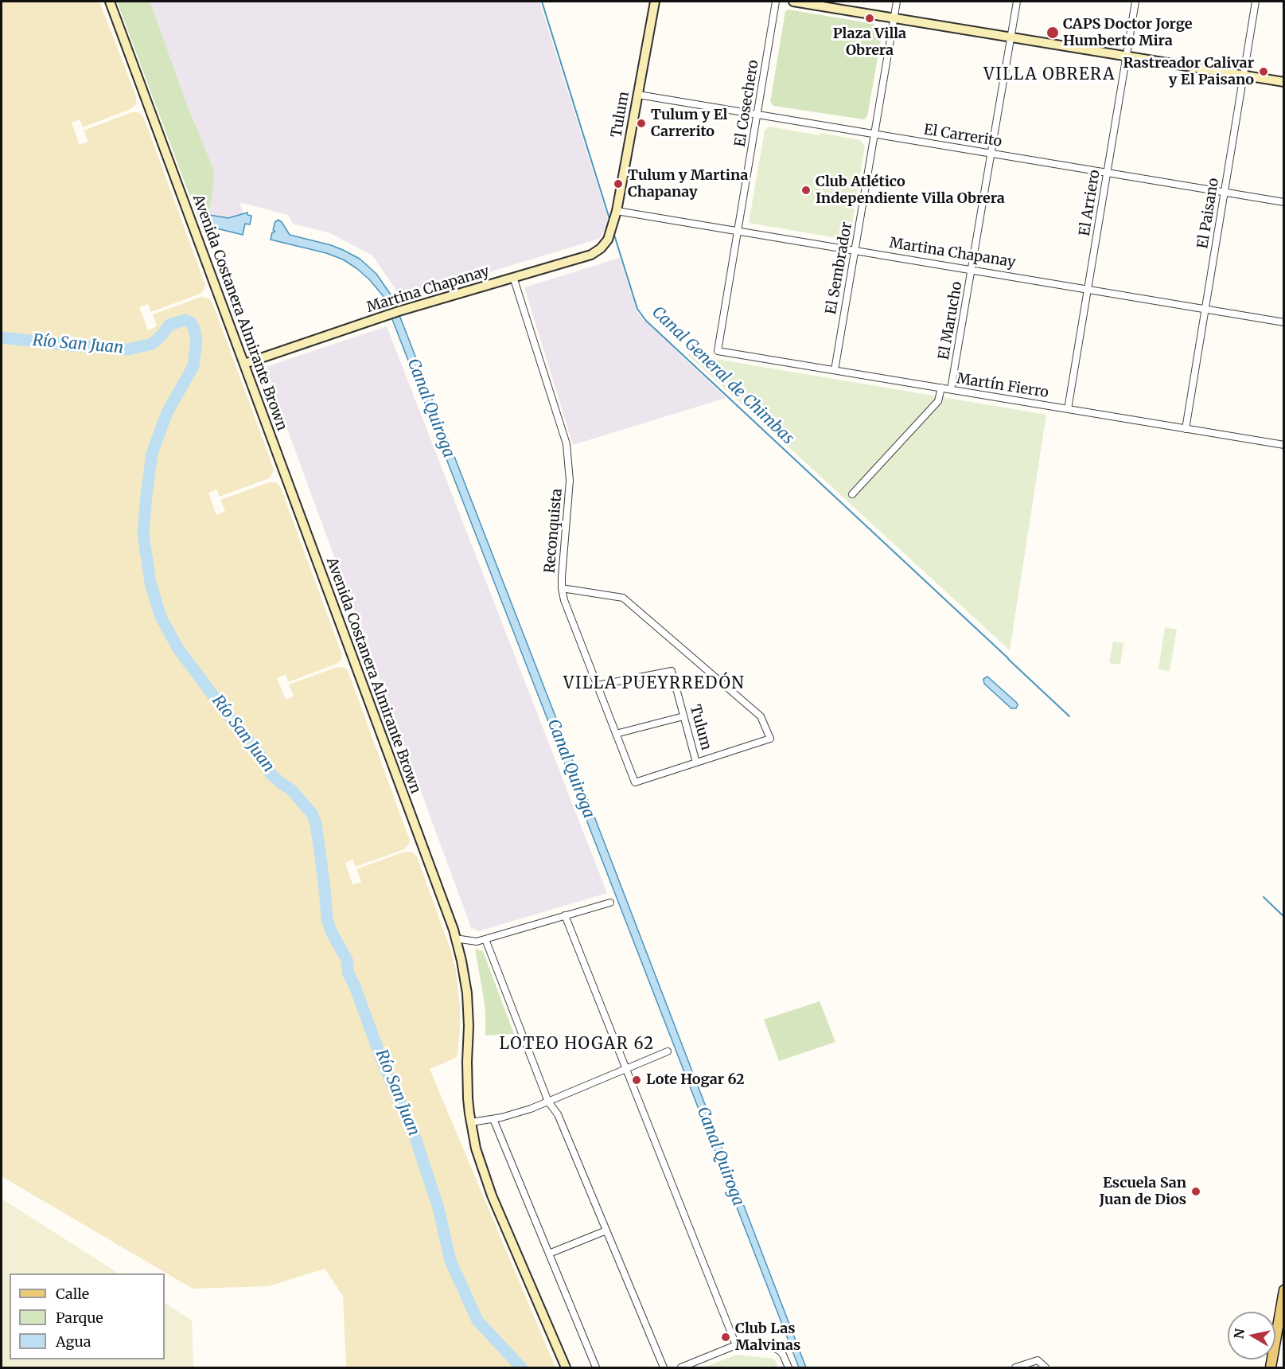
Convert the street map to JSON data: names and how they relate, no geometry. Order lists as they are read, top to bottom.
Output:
{
  "streets": {
    "main road": ["Tulum", "Martina Chapanay", "Avenida Costanera Almirante Brown"],
    "street": [
      "El Cosechero",
      "El Carrerito",
      "El Arriero",
      "El Paisano",
      "El Sembrador",
      "El Marucho",
      "Martín Fierro",
      "Reconquista"
    ]
  },
  "crossings": [
    ["El Cosechero", "El Carrerito"],
    ["El Cosechero", "Martina Chapanay"],
    ["El Cosechero", "Martín Fierro"],
    ["Tulum", "El Carrerito"],
    ["Tulum", "Martina Chapanay"],
    ["Tulum", "Reconquista"],
    ["El Carrerito", "El Arriero"],
    ["El Carrerito", "El Paisano"],
    ["El Carrerito", "El Sembrador"],
    ["El Carrerito", "El Marucho"],
    ["El Arriero", "Martina Chapanay"],
    ["El Arriero", "Martín Fierro"],
    ["El Paisano", "Martina Chapanay"],
    ["El Paisano", "Martín Fierro"],
    ["Martina Chapanay", "El Sembrador"],
    ["Martina Chapanay", "Avenida Costanera Almirante Brown"],
    ["Martina Chapanay", "El Marucho"],
    ["Martina Chapanay", "Reconquista"],
    ["El Sembrador", "Martín Fierro"],
    ["El Marucho", "Martín Fierro"]
  ],
  "districts": ["VILLA OBRERA", "VILLA PUEYRREDÓN", "LOTEO HOGAR 62"],
  "water": ["Río San Juan", "Canal General de Chimbas", "Canal Quiroga"],
  "places": [
    "Plaza Villa Obrera",
    "CAPS Doctor Jorge Humberto Mira",
    "Rastreador Calivar y El Paisano",
    "Tulum y El Carrerito",
    "Tulum y Martina Chapanay",
    "Club Atlético Independiente Villa Obrera",
    "Lote Hogar 62",
    "Escuela San Juan de Dios",
    "Club Las Malvinas"
  ],
  "legend": ["Calle", "Parque", "Agua"],
  "north": "left"
}
